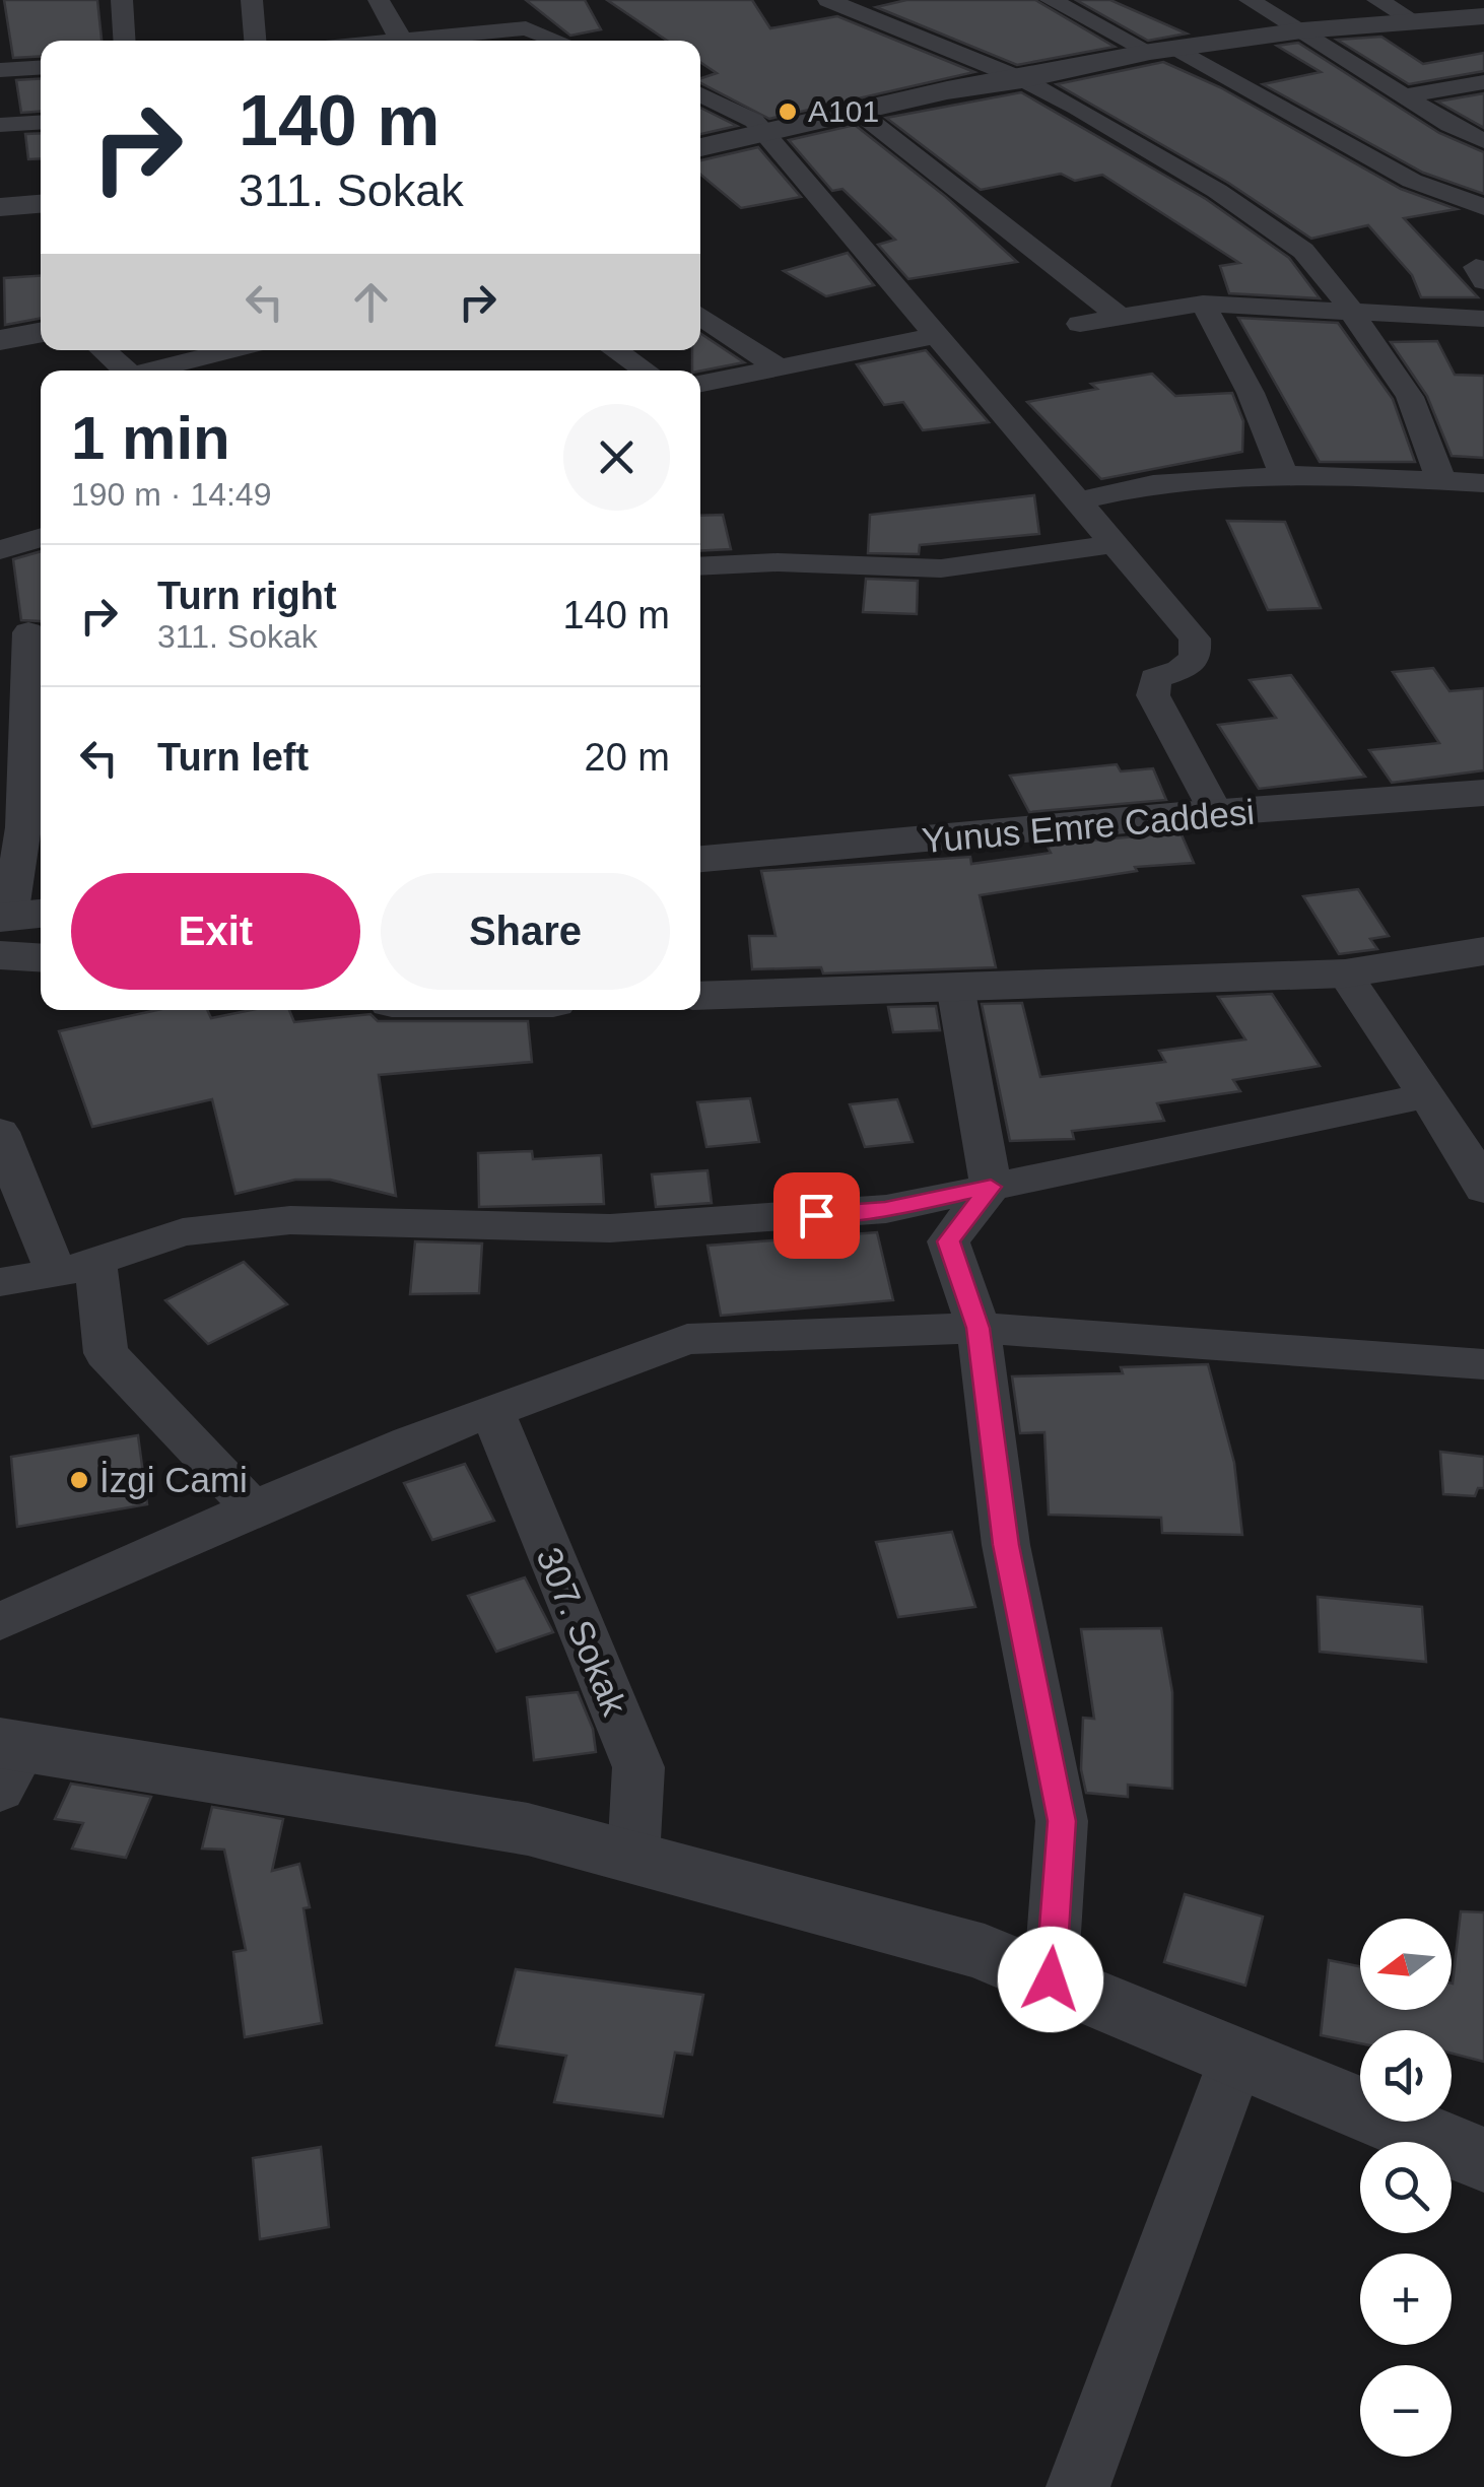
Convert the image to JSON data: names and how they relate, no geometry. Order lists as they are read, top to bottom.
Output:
{
  "streets": {
    "street": ["Yunus Emre Caddesi", "307. Sokak"]
  },
  "places": ["A101", "İzgi Cami"],
  "north": "left",
  "page": {
    "turn": ["140 m", "311. Sokak"],
    "heading": ["1 min", "190 m · 14:49"],
    "list": [
      {
        "name": "Turn right",
        "note": "311. Sokak",
        "value": "140 m"
      },
      {
        "name": "Turn left",
        "value": "20 m"
      }
    ],
    "buttons": ["Exit", "Share"],
    "map_buttons": ["+", "−"]
  }
}
